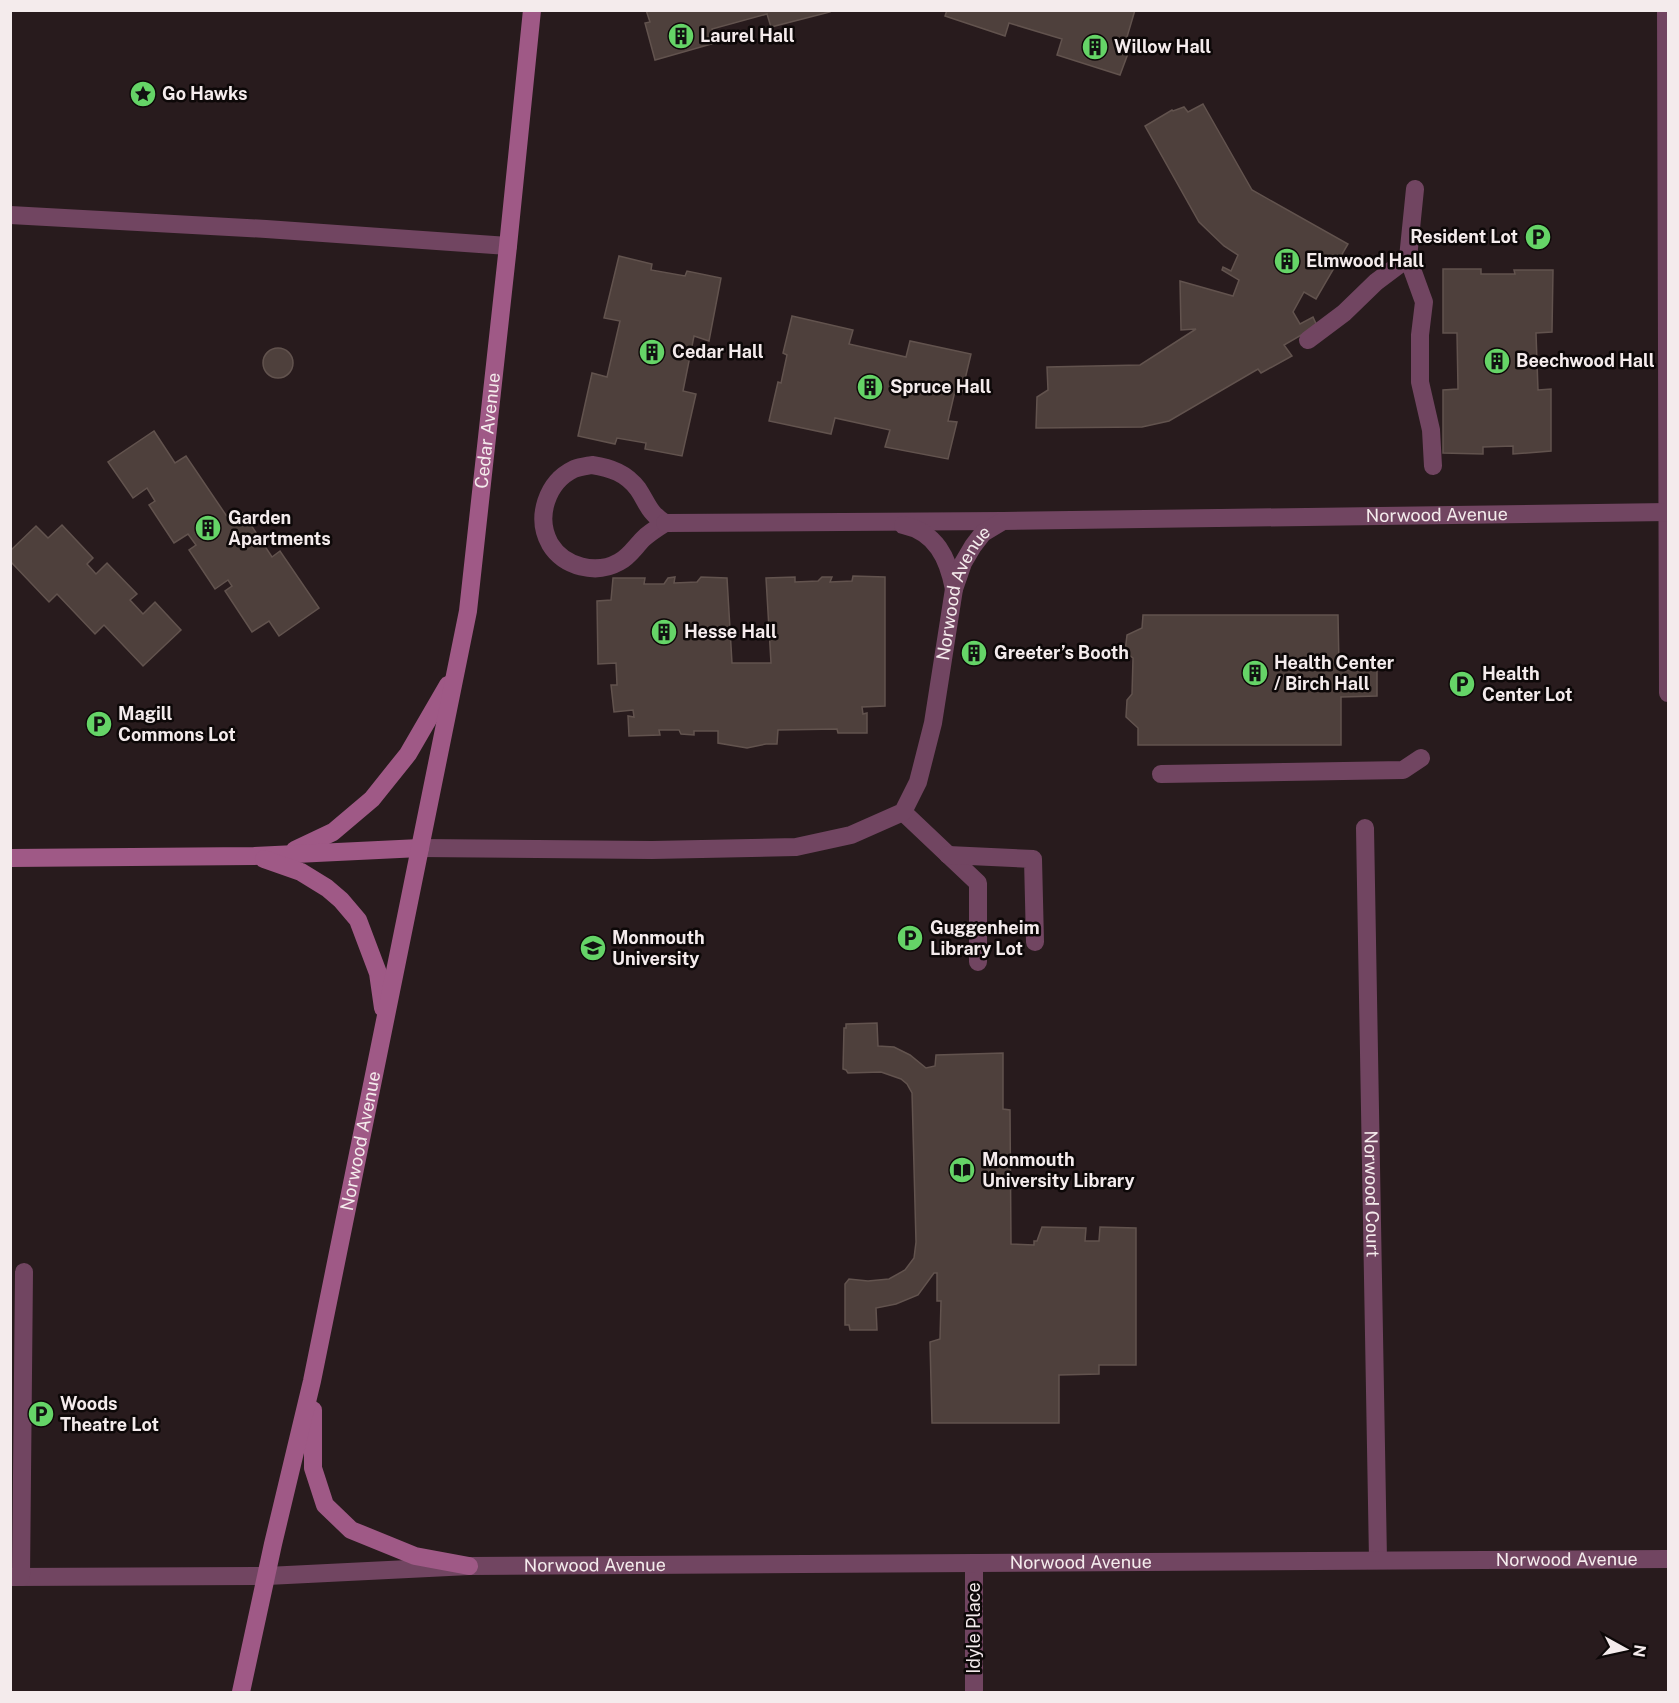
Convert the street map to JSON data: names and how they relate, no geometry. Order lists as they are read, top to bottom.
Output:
{
  "streets": {
    "main road": ["Cedar Avenue", "Norwood Avenue"],
    "street": ["Norwood Court", "Idyle Place"]
  },
  "crossings": [
    ["Cedar Avenue", "Norwood Avenue"],
    ["Norwood Avenue", "Norwood Court"],
    ["Norwood Avenue", "Idyle Place"]
  ],
  "places": {
    "building": [
      "Laurel Hall",
      "Willow Hall",
      "Elmwood Hall",
      "Cedar Hall",
      "Beechwood Hall",
      "Spruce Hall",
      "Garden Apartments",
      "Hesse Hall",
      "Greeter’s Booth",
      "Health Center / Birch Hall"
    ],
    "place": ["Go Hawks"],
    "parking": [
      "Resident Lot",
      "Health Center Lot",
      "Magill Commons Lot",
      "Guggenheim Library Lot",
      "Woods Theatre Lot"
    ],
    "school or university": ["Monmouth University"],
    "library": ["Monmouth University Library"]
  },
  "north": "right"
}
